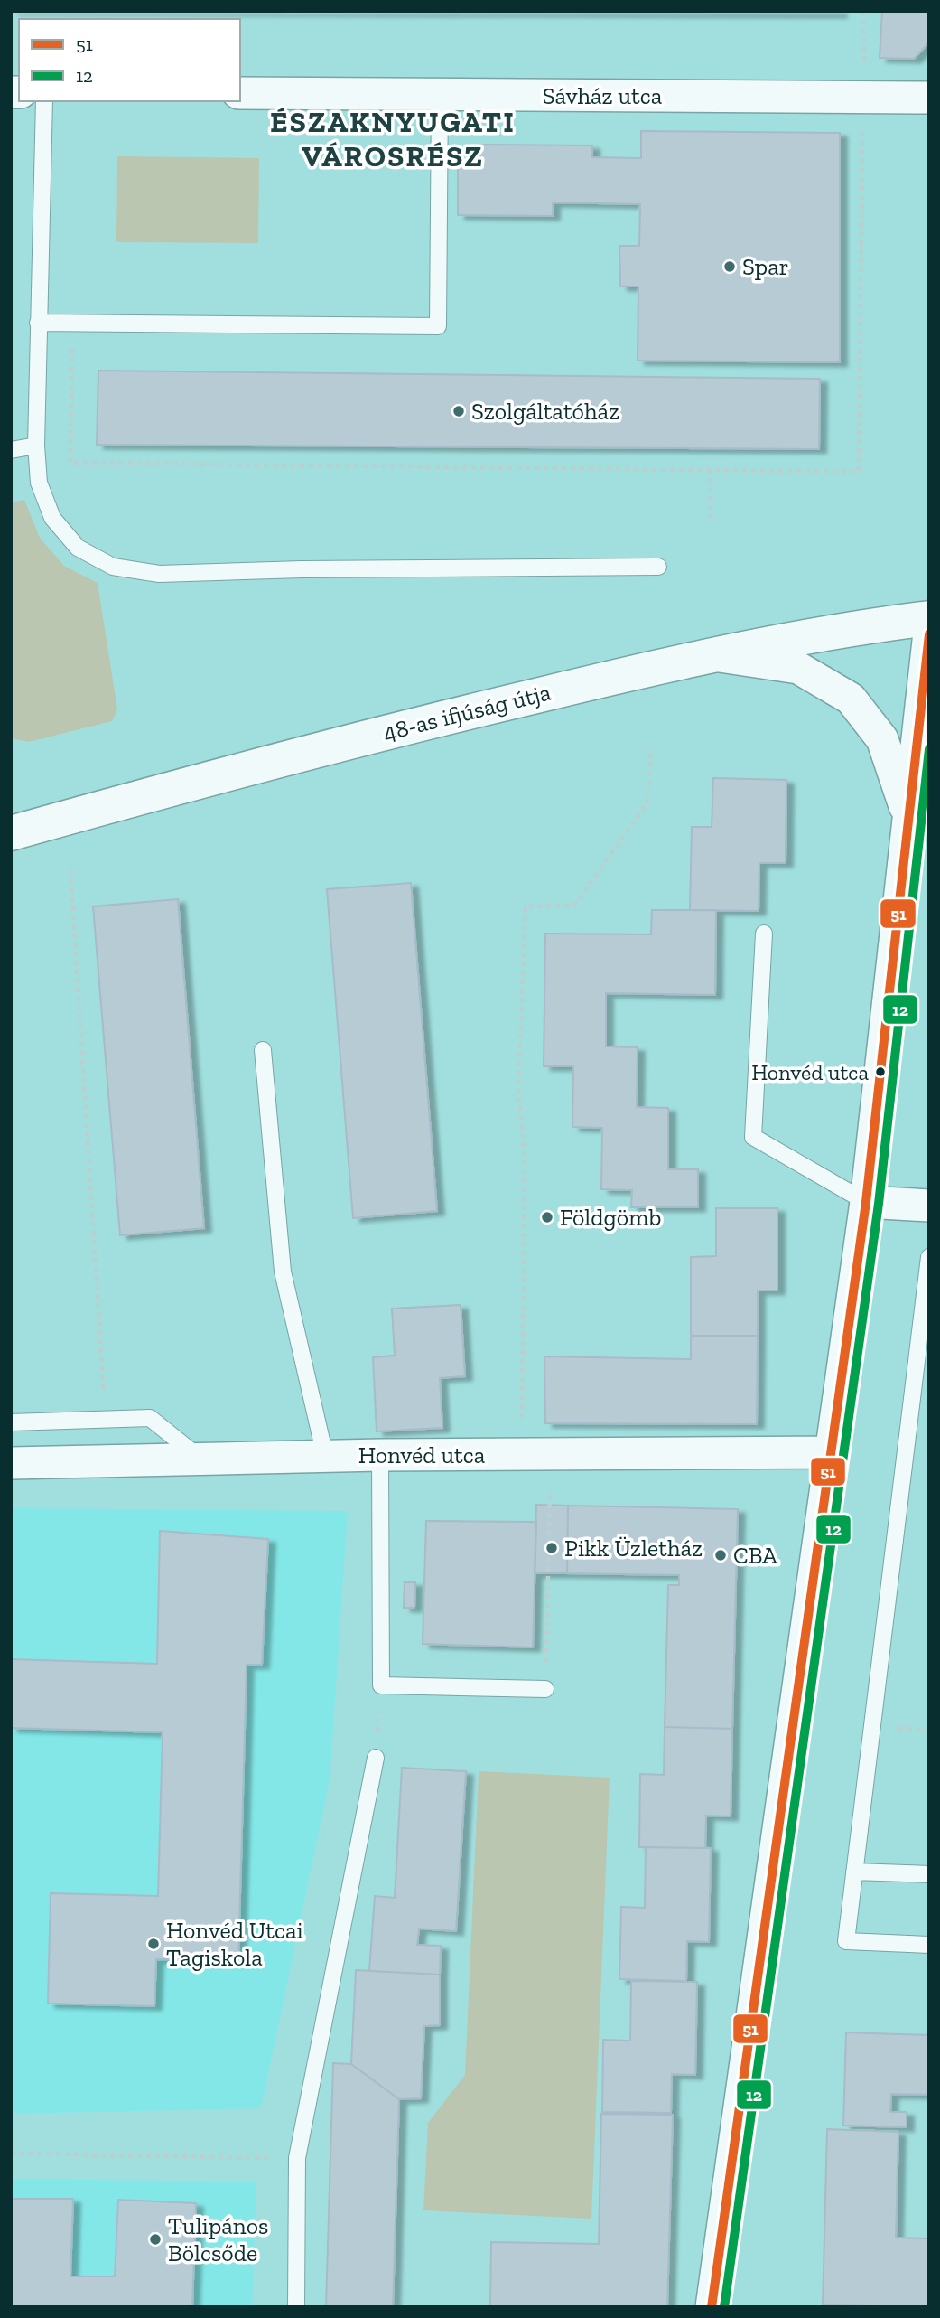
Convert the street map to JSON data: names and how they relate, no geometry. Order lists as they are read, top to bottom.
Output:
{
  "streets": {
    "main road": ["48-as ifjúság útja"],
    "street": ["Sávház utca", "Honvéd utca"]
  },
  "districts": ["ÉSZAKNYUGATI VÁROSRÉSZ"],
  "places": [
    "Spar",
    "Szolgáltatóház",
    "Honvéd utca",
    "Földgömb",
    "Pikk Üzletház",
    "CBA",
    "Honvéd Utcai Tagiskola",
    "Tulipános Bölcsőde"
  ],
  "lines": ["transit line 51", "transit line 12"],
  "legend": ["51", "12"]
}
